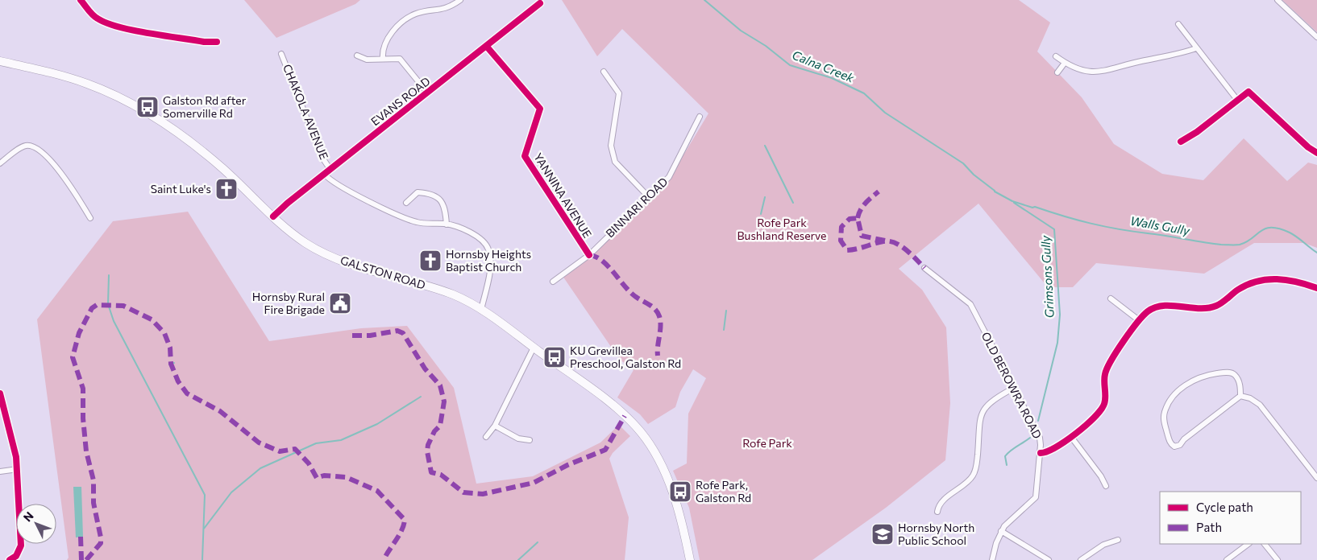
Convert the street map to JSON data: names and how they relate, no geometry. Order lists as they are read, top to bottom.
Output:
{
  "streets": {
    "main road": ["GALSTON ROAD"],
    "street": [
      "EVANS ROAD",
      "CHAKOLA AVENUE",
      "YANNINA AVENUE",
      "BINNARI ROAD",
      "OLD BEROWRA ROAD"
    ]
  },
  "crossings": [
    ["EVANS ROAD", "CHAKOLA AVENUE"],
    ["EVANS ROAD", "YANNINA AVENUE"],
    ["EVANS ROAD", "GALSTON ROAD"],
    ["YANNINA AVENUE", "BINNARI ROAD"]
  ],
  "water": ["Calna Creek", "Walls Gully", "Grimsons Gully"],
  "parks": ["Rofe Park Bushland Reserve", "Rofe Park"],
  "places": {
    "bus stop": ["Galston Rd after Somerville Rd", "KU Grevillea Preschool, Galston Rd", "Rofe Park, Galston Rd"],
    "church": ["Saint Luke's", "Hornsby Heights Baptist Church"],
    "public building": ["Hornsby Rural Fire Brigade"],
    "school or university": ["Hornsby North Public School"]
  },
  "legend": ["Cycle path", "Path"],
  "north": "top left"
}
